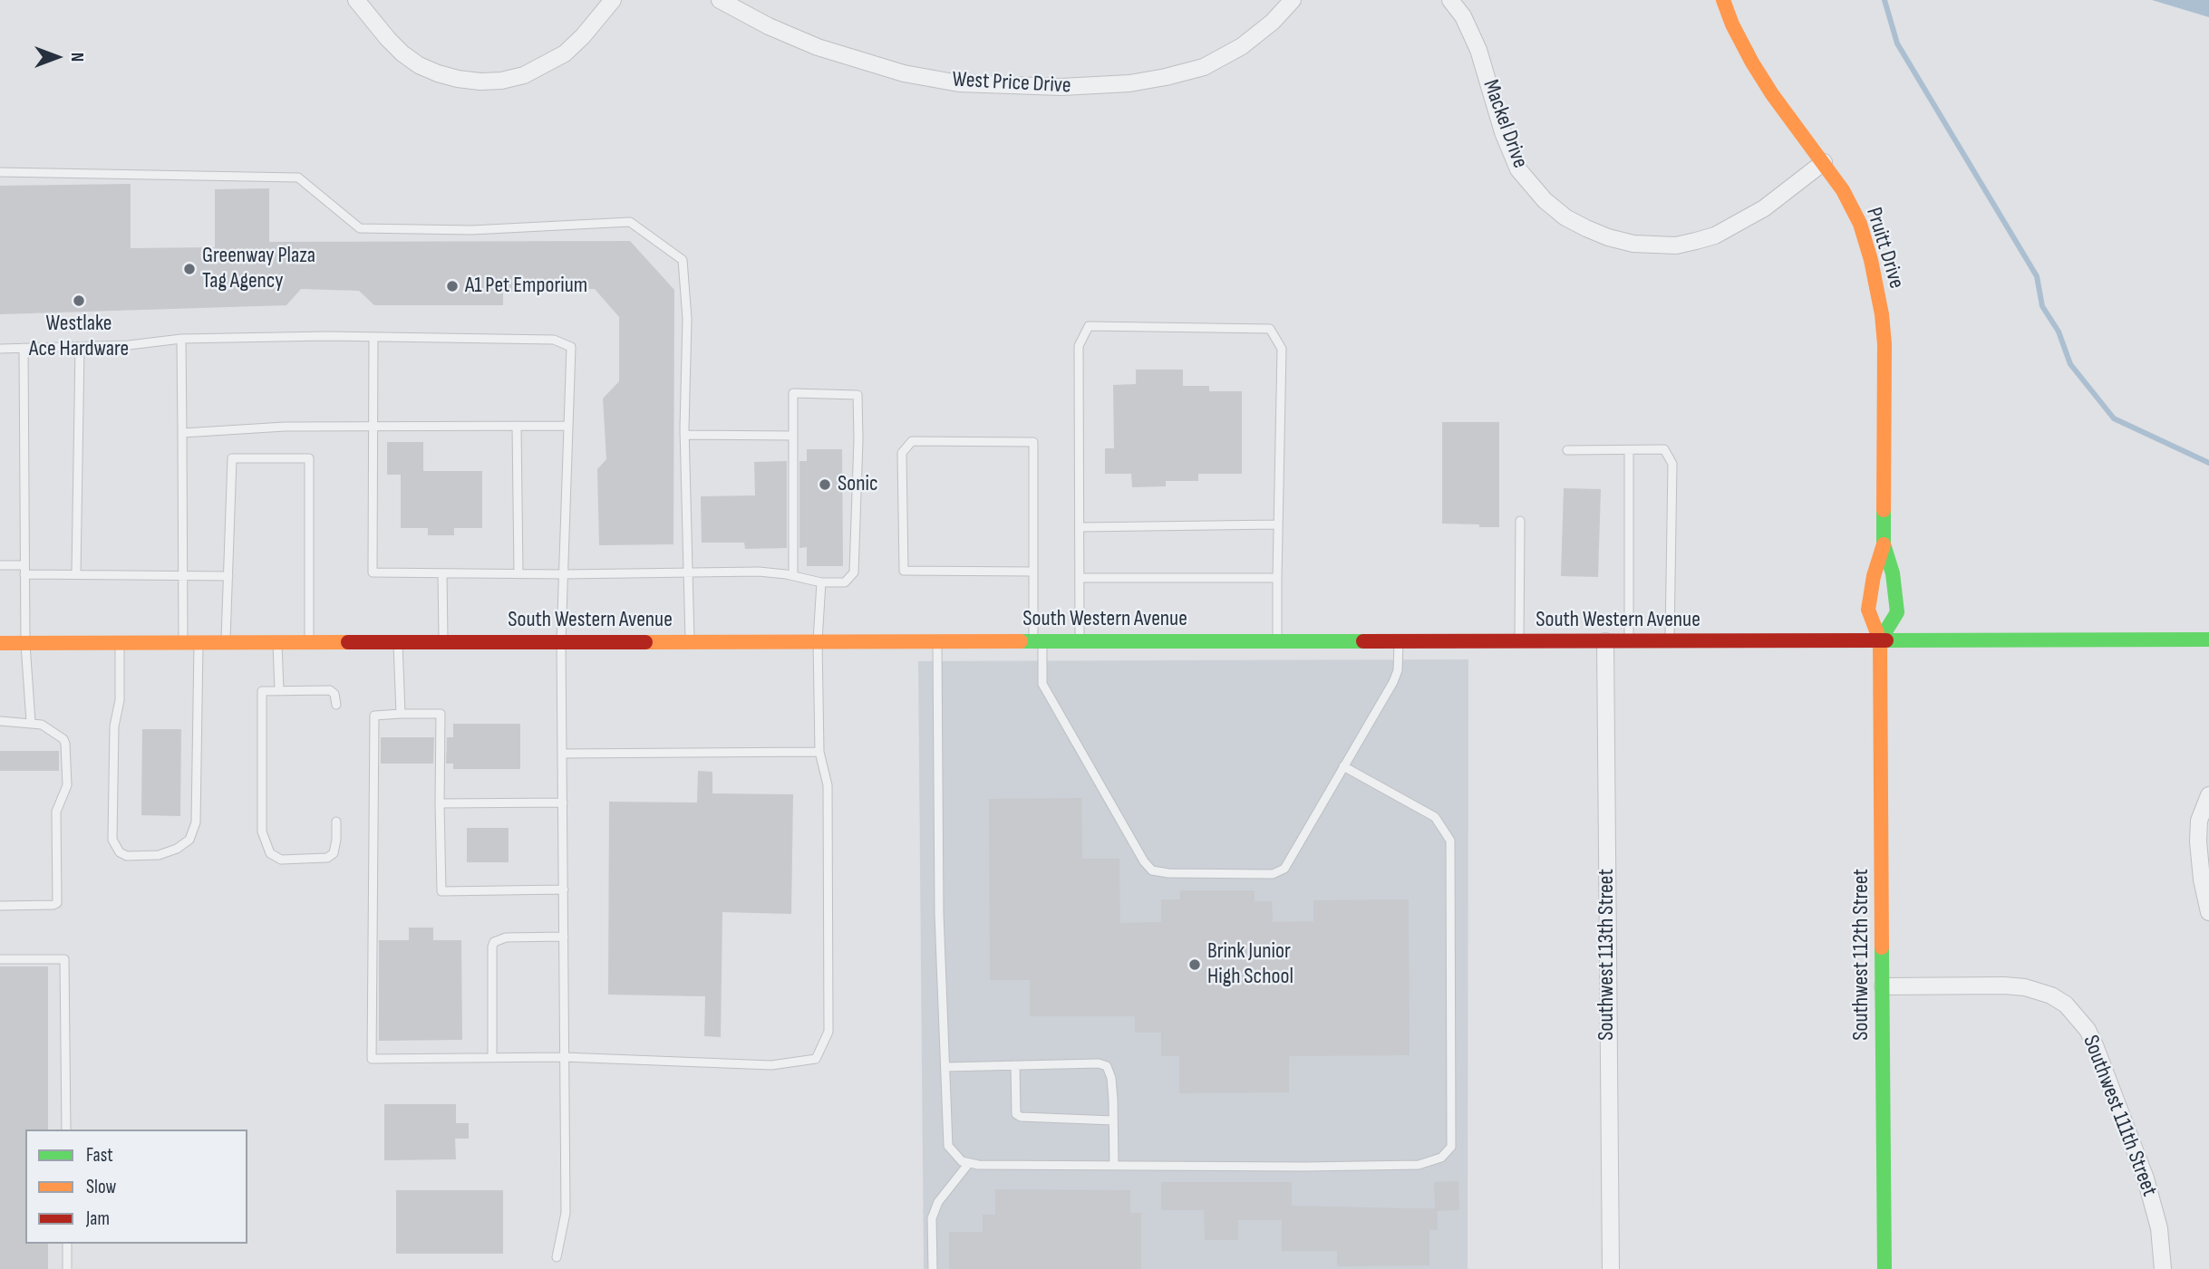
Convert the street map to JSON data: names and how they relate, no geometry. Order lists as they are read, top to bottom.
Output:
{
  "streets": {
    "main road": ["Pruitt Drive", "South Western Avenue", "Southwest 112th Street"],
    "street": [
      "West Price Drive",
      "Mackel Drive",
      "Southwest 113th Street",
      "Southwest 111th Street"
    ]
  },
  "crossings": [
    ["Mackel Drive", "Pruitt Drive"],
    ["Pruitt Drive", "South Western Avenue"],
    ["Pruitt Drive", "Southwest 112th Street"],
    ["South Western Avenue", "Southwest 113th Street"],
    ["South Western Avenue", "Southwest 112th Street"],
    ["Southwest 112th Street", "Southwest 111th Street"]
  ],
  "places": [
    "Greenway Plaza Tag Agency",
    "A1 Pet Emporium",
    "Westlake Ace Hardware",
    "Sonic",
    "Brink Junior High School"
  ],
  "legend": ["Fast", "Slow", "Jam"],
  "north": "right"
}
